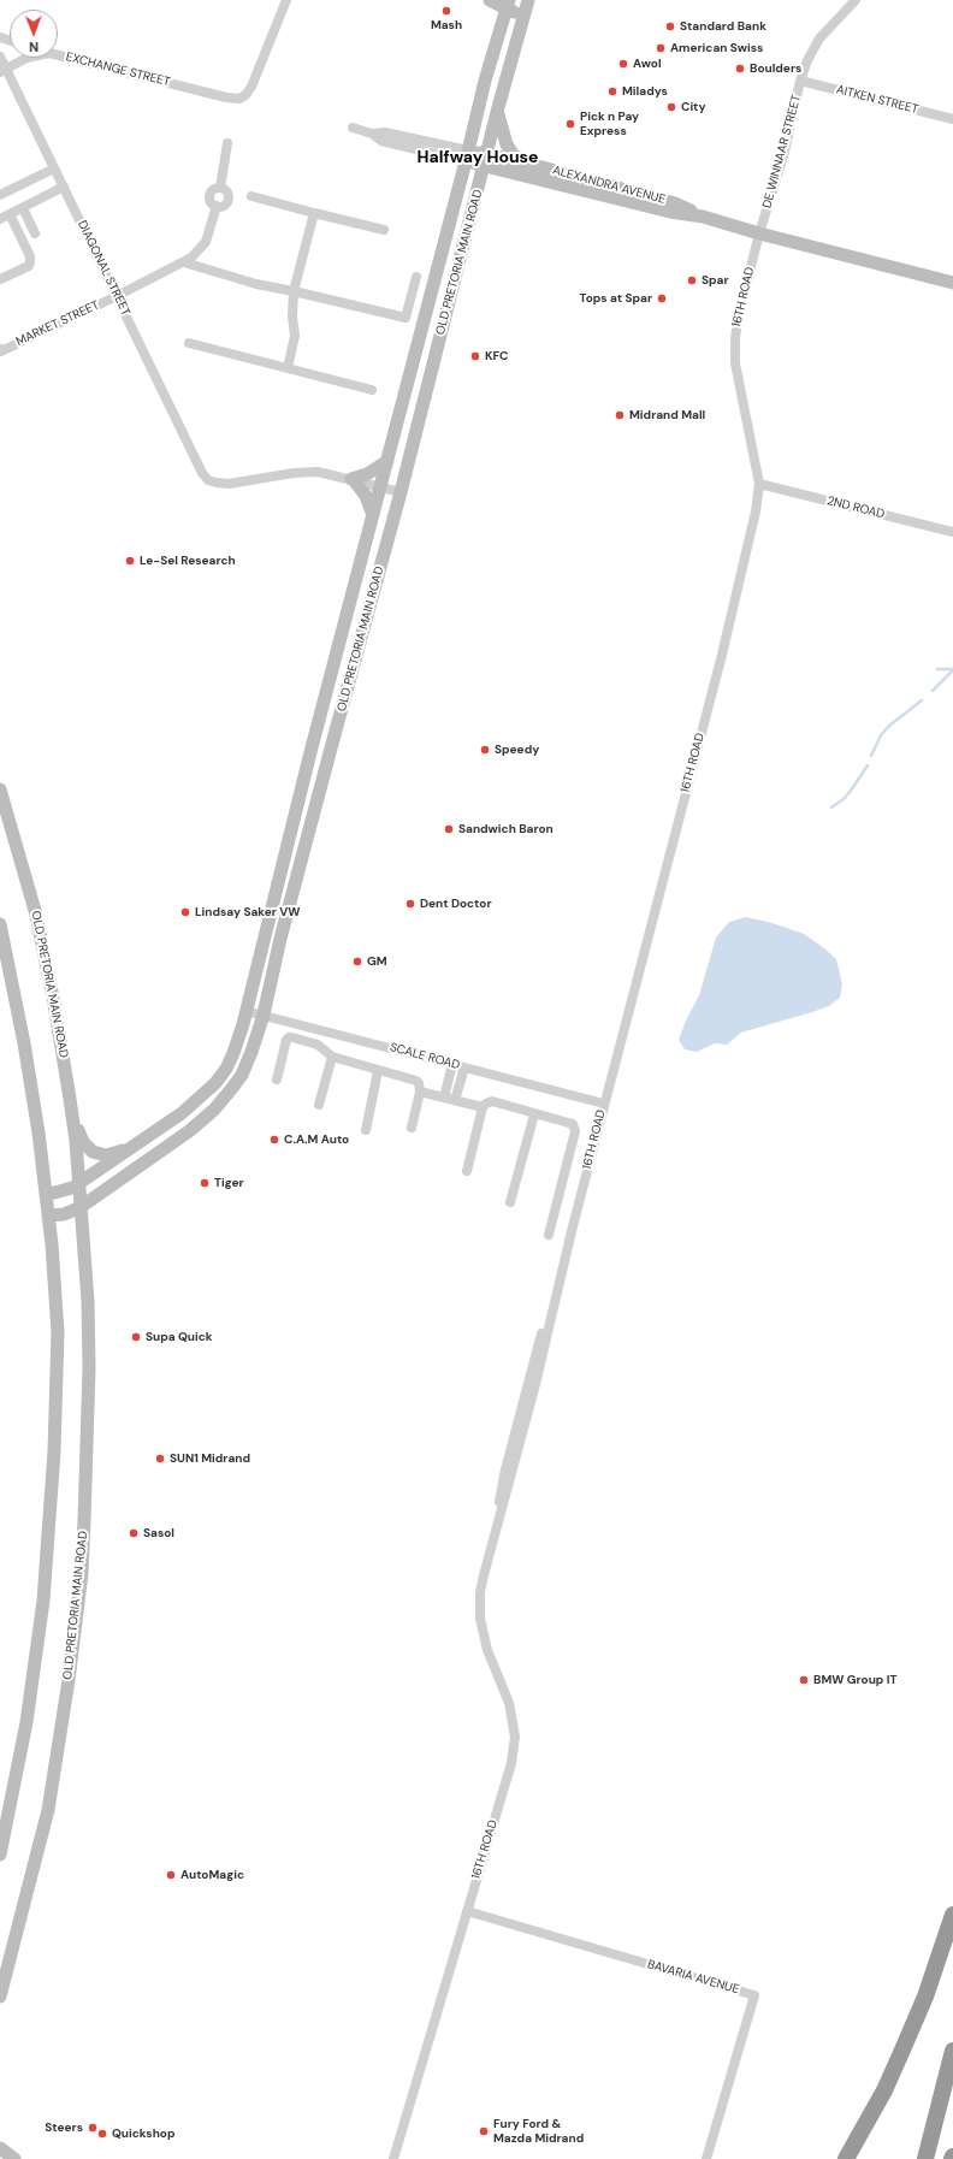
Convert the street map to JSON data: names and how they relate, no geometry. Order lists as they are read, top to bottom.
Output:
{
  "streets": {
    "main road": ["ALEXANDRA AVENUE", "OLD PRETORIA MAIN ROAD"],
    "street": [
      "EXCHANGE STREET",
      "AITKEN STREET",
      "DE WINNAAR STREET",
      "DIAGONAL STREET",
      "16TH ROAD",
      "MARKET STREET",
      "2ND ROAD",
      "SCALE ROAD",
      "BAVARIA AVENUE"
    ]
  },
  "crossings": [
    ["EXCHANGE STREET", "DIAGONAL STREET"],
    ["AITKEN STREET", "DE WINNAAR STREET"],
    ["DE WINNAAR STREET", "ALEXANDRA AVENUE"],
    ["DE WINNAAR STREET", "16TH ROAD"],
    ["ALEXANDRA AVENUE", "OLD PRETORIA MAIN ROAD"],
    ["ALEXANDRA AVENUE", "16TH ROAD"],
    ["OLD PRETORIA MAIN ROAD", "SCALE ROAD"],
    ["DIAGONAL STREET", "MARKET STREET"],
    ["16TH ROAD", "2ND ROAD"],
    ["16TH ROAD", "SCALE ROAD"],
    ["16TH ROAD", "BAVARIA AVENUE"]
  ],
  "districts": ["Halfway House"],
  "places": [
    "Mash",
    "Standard Bank",
    "American Swiss",
    "Awol",
    "Boulders",
    "Miladys",
    "City",
    "Pick n Pay Express",
    "Spar",
    "Tops at Spar",
    "KFC",
    "Midrand Mall",
    "Le-Sel Research",
    "Speedy",
    "Sandwich Baron",
    "Dent Doctor",
    "Lindsay Saker VW",
    "GM",
    "C.A.M Auto",
    "Tiger",
    "Supa Quick",
    "SUN1 Midrand",
    "Sasol",
    "BMW Group IT",
    "AutoMagic",
    "Steers",
    "Fury Ford & Mazda Midrand",
    "Quickshop"
  ],
  "north": "bottom"
}
